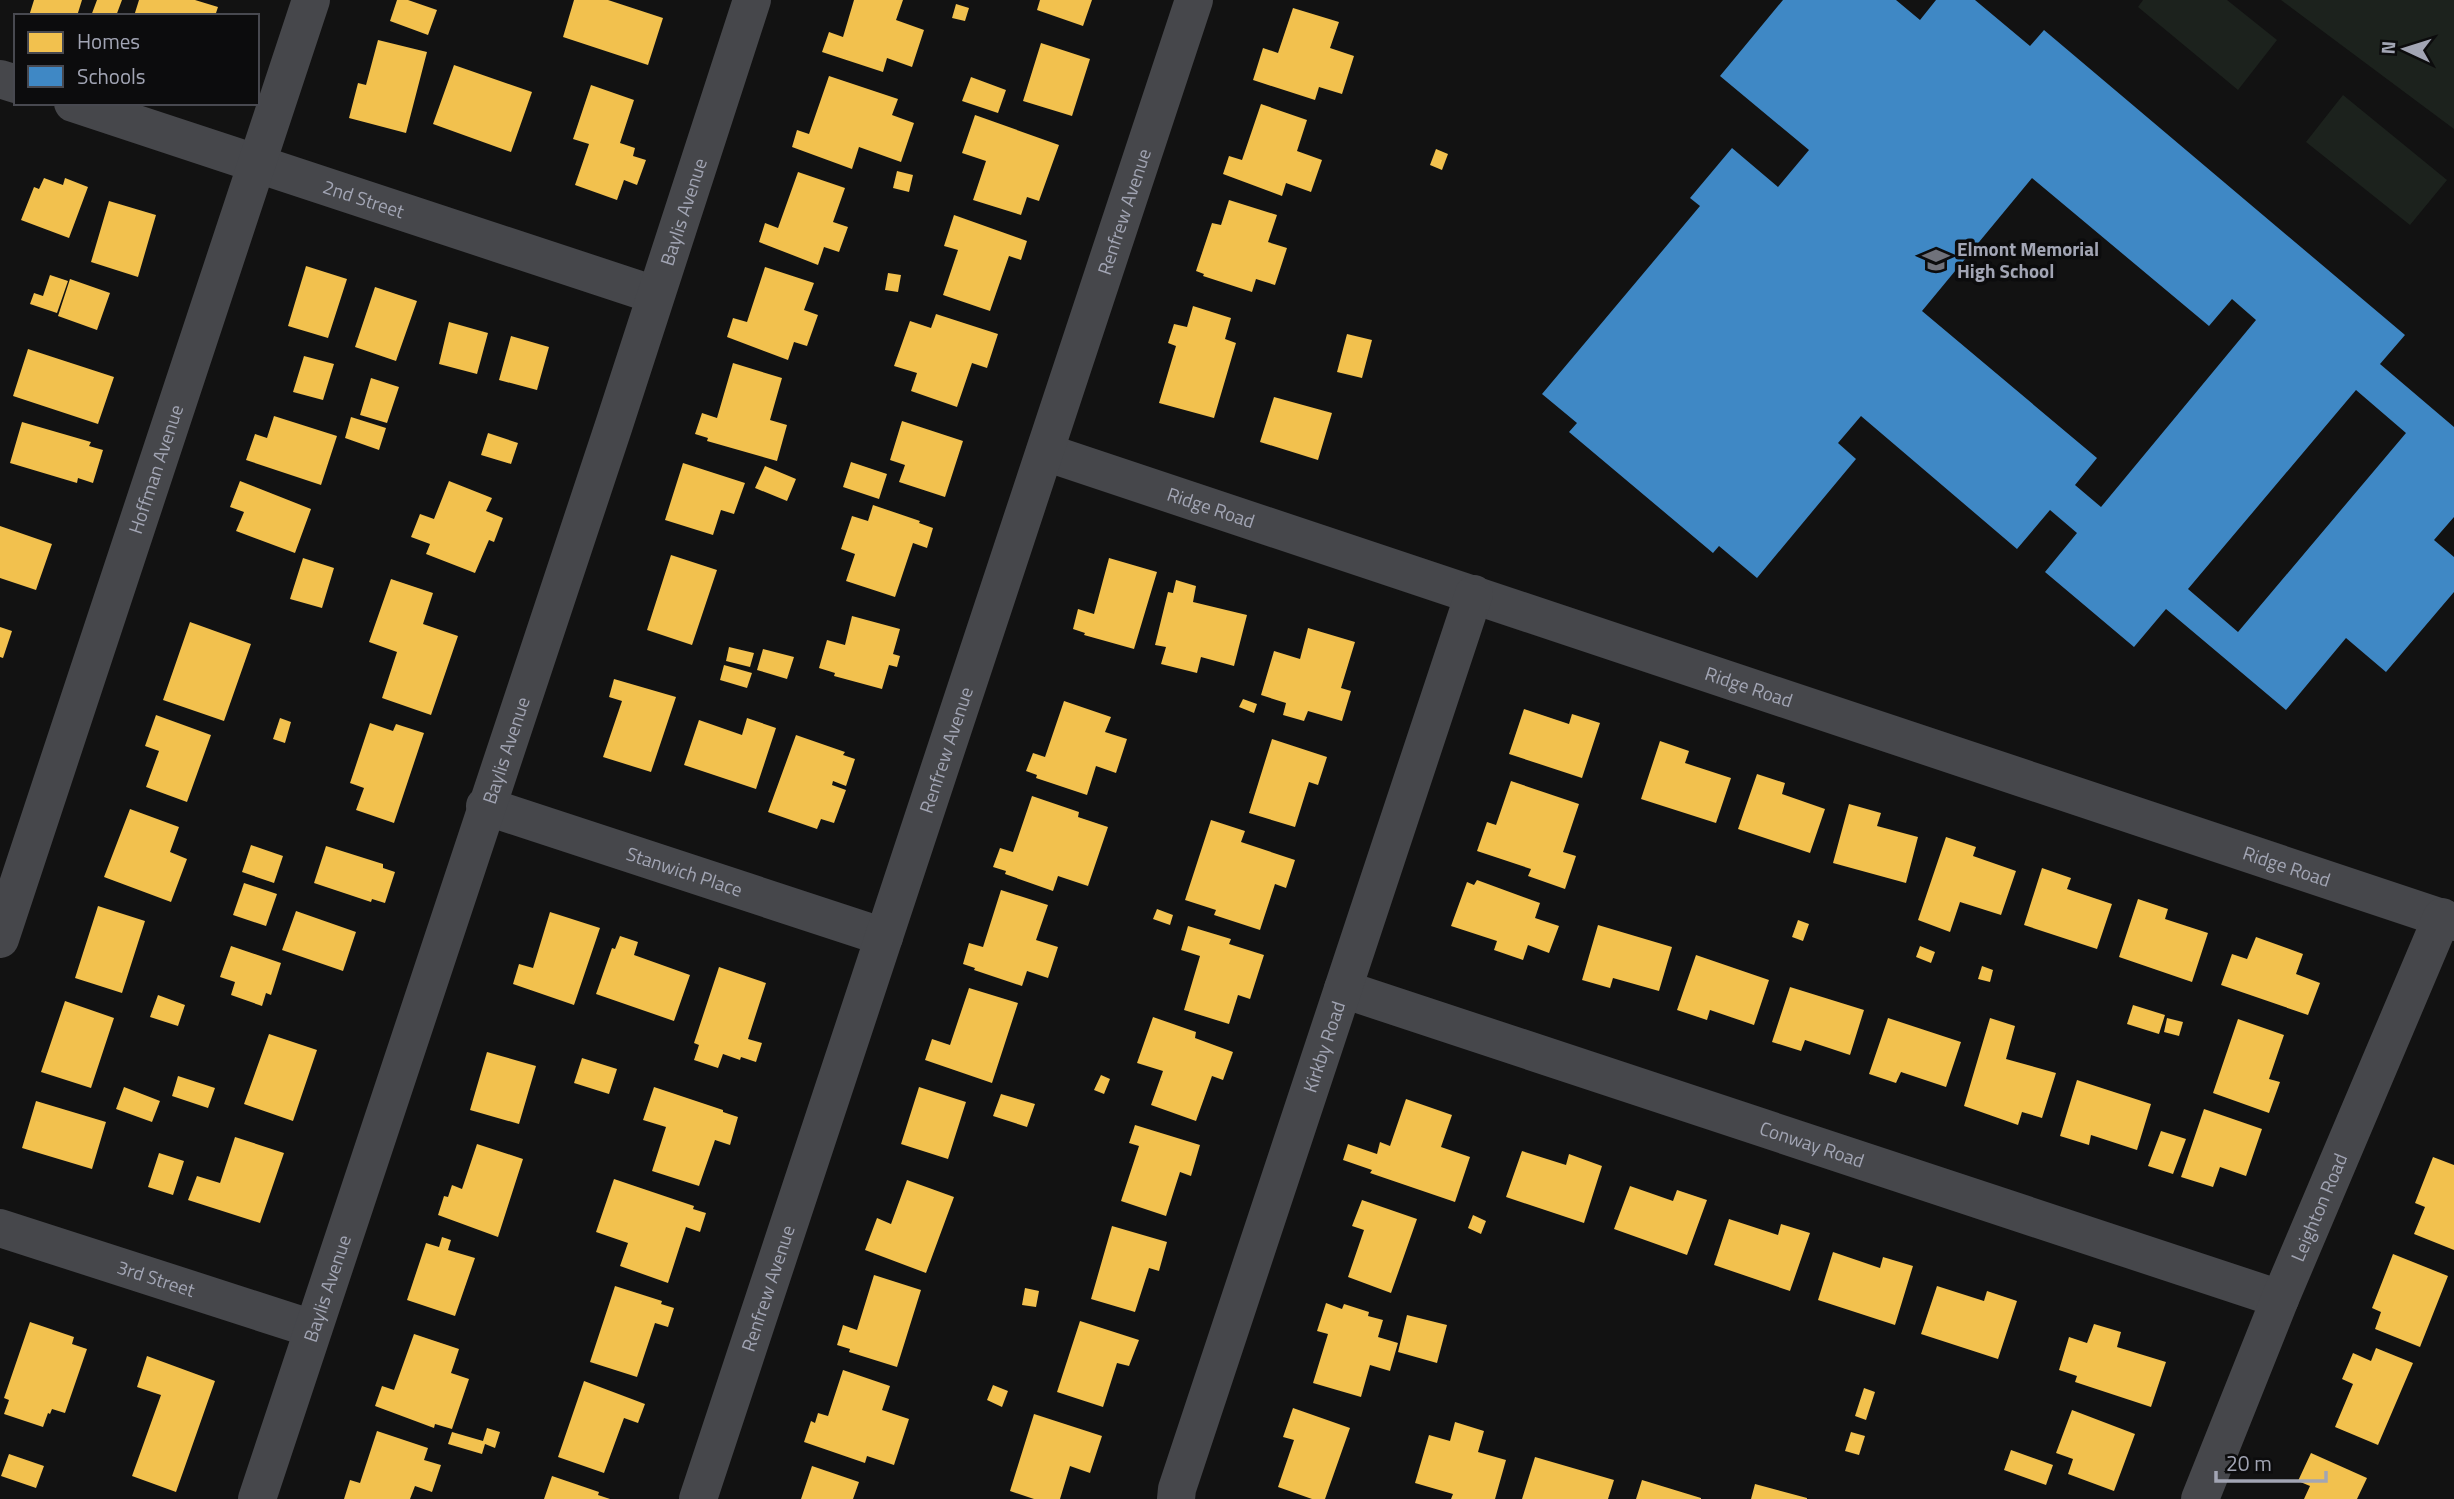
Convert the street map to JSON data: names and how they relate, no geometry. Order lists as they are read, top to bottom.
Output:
{
  "streets": {
    "street": [
      "2nd Street",
      "Baylis Avenue",
      "Renfrew Avenue",
      "Hoffman Avenue",
      "Ridge Road",
      "Stanwich Place",
      "Kirkby Road",
      "Conway Road",
      "Leighton Road",
      "3rd Street"
    ]
  },
  "crossings": [
    ["2nd Street", "Baylis Avenue"],
    ["2nd Street", "Hoffman Avenue"],
    ["Baylis Avenue", "Stanwich Place"],
    ["Baylis Avenue", "3rd Street"],
    ["Renfrew Avenue", "Ridge Road"],
    ["Renfrew Avenue", "Stanwich Place"],
    ["Ridge Road", "Kirkby Road"],
    ["Ridge Road", "Leighton Road"],
    ["Kirkby Road", "Conway Road"],
    ["Conway Road", "Leighton Road"]
  ],
  "places": {
    "school or university": ["Elmont Memorial High School"]
  },
  "legend": ["Homes", "Schools"],
  "scale_bar": "20 m",
  "north": "left"
}
